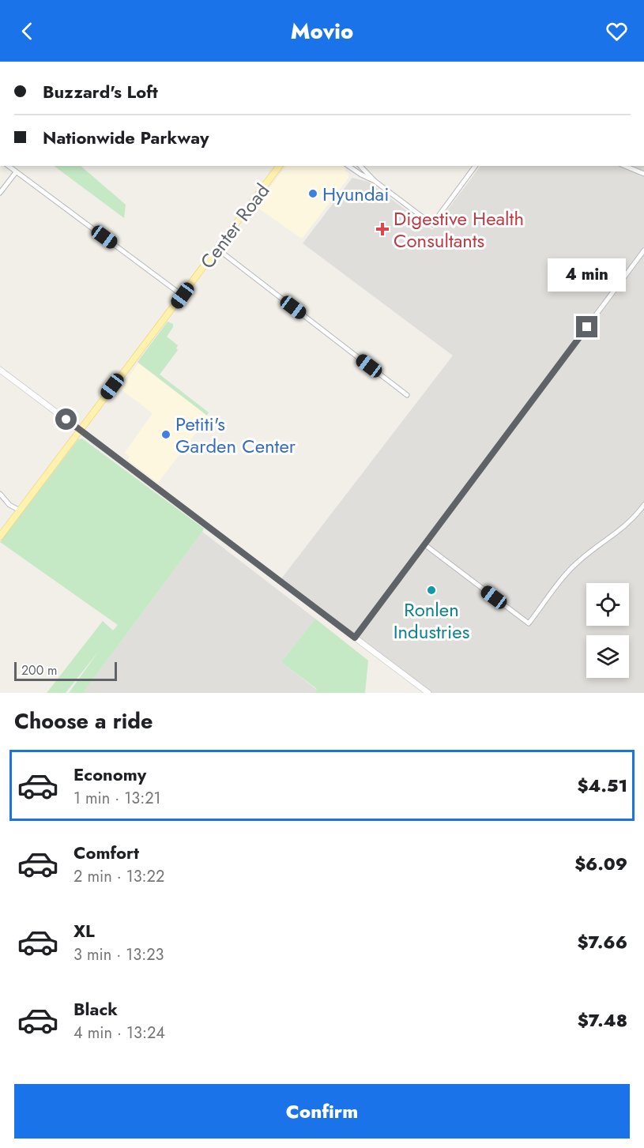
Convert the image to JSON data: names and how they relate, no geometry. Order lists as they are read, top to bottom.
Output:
{
  "streets": {
    "main road": ["Center Road"]
  },
  "places": {
    "other": ["Hyundai", "Petiti's Garden Center", "Ronlen Industries"],
    "health": ["Digestive Health Consultants"]
  },
  "scale_bar": "200 m",
  "page": {
    "header": "Movio",
    "banner": ["Buzzard's Loft", "Nationwide Parkway"],
    "bubble": "4 min",
    "scale": "200 m",
    "heading": "Choose a ride",
    "list": [
      {
        "name": "Economy",
        "note": "1 min · 13:21",
        "value": "$4.51"
      },
      {
        "name": "Comfort",
        "note": "2 min · 13:22",
        "value": "$6.09"
      },
      {
        "name": "XL",
        "note": "3 min · 13:23",
        "value": "$7.66"
      },
      {
        "name": "Black",
        "note": "4 min · 13:24",
        "value": "$7.48"
      }
    ],
    "buttons": "Confirm"
  }
}
